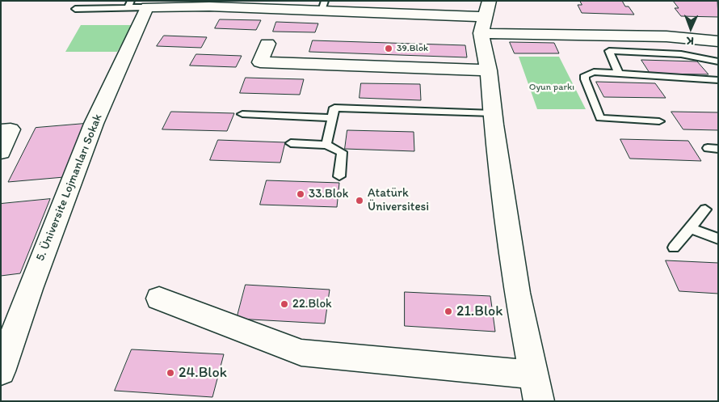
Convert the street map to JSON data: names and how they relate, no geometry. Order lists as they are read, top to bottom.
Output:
{
  "streets": {
    "street": ["5. Üniversite Lojmanları Sokak"]
  },
  "parks": ["Oyun parkı"],
  "places": [
    "39.Blok",
    "33.Blok",
    "Atatürk Üniversitesi",
    "22.Blok",
    "21.Blok",
    "24.Blok"
  ],
  "north": "bottom"
}
